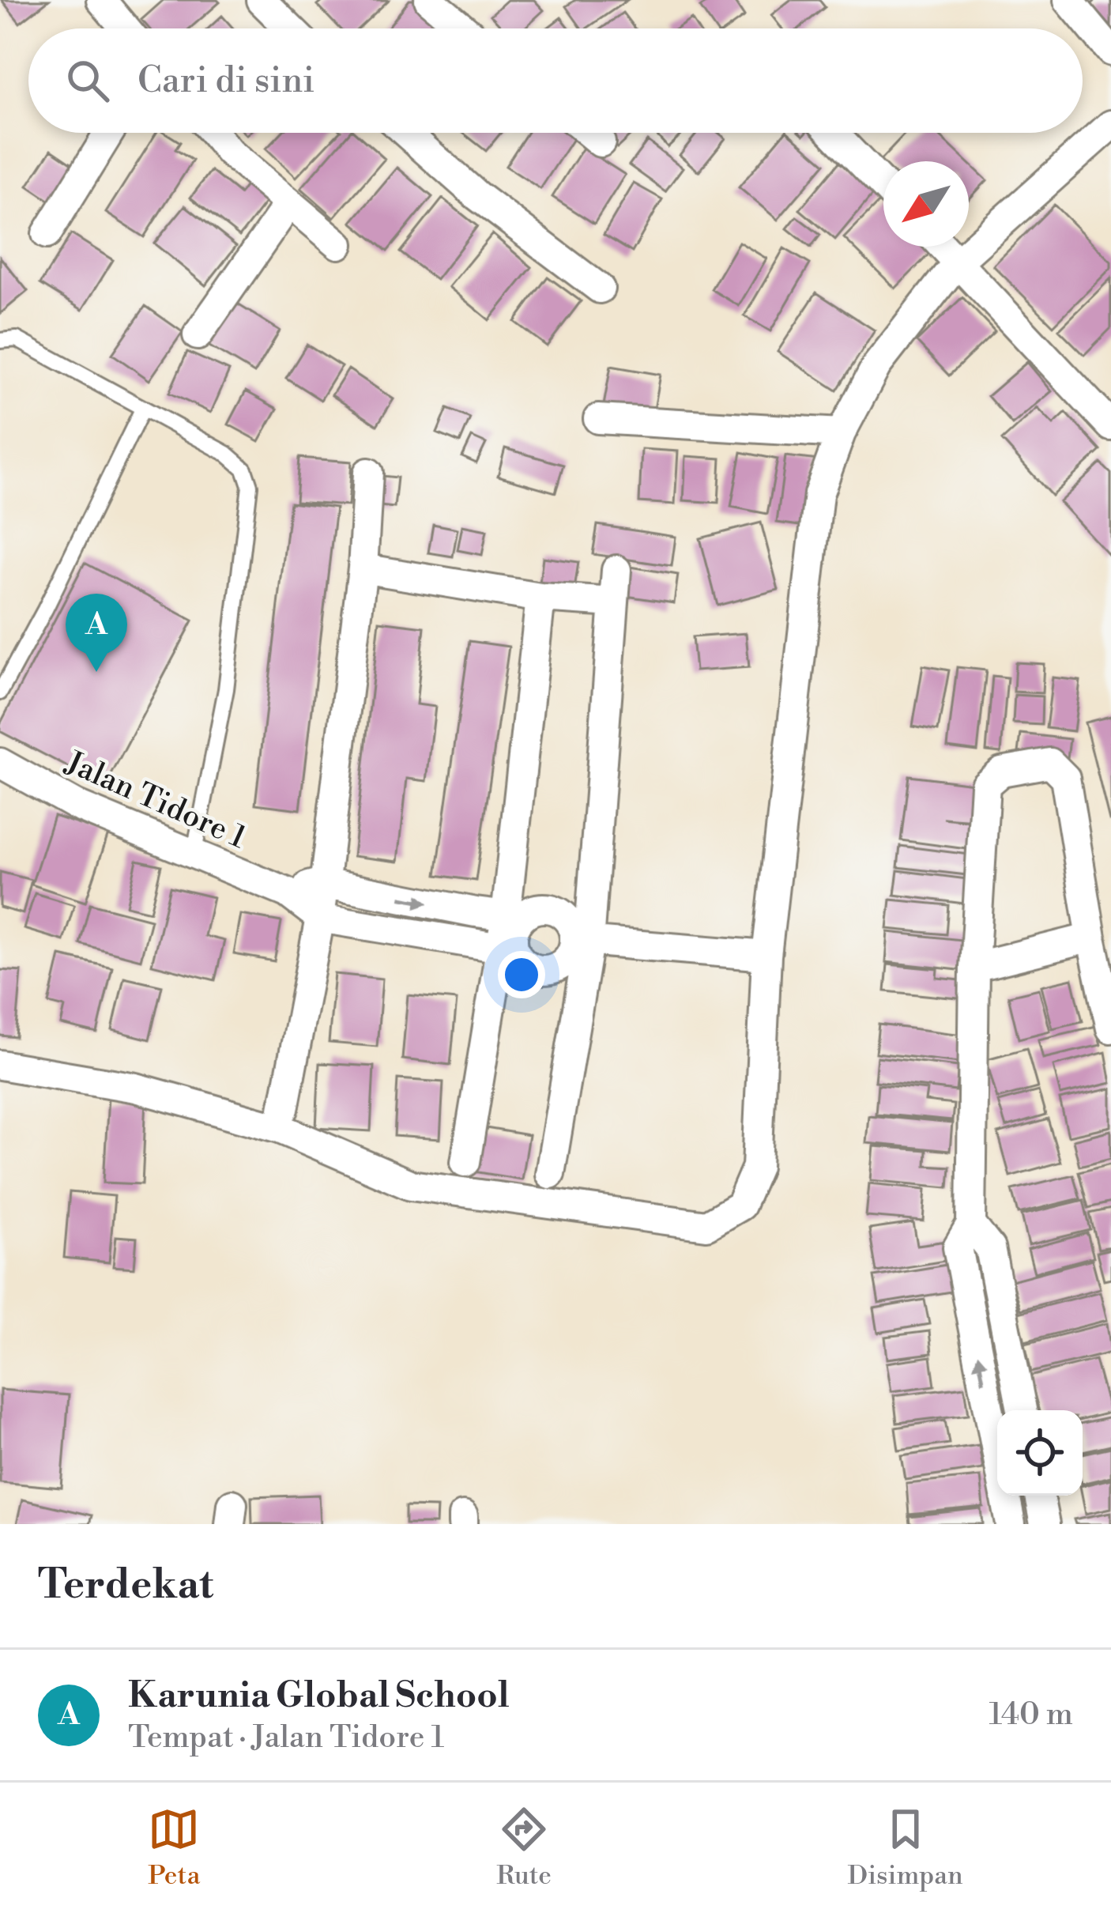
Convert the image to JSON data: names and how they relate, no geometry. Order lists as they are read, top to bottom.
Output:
{
  "streets": {
    "street": ["Jalan Tidore 1"]
  },
  "north": "bottom left",
  "page": {
    "search": "Cari di sini",
    "pins": "A",
    "heading": "Terdekat",
    "list": [
      {
        "mark": "A",
        "name": "Karunia Global School",
        "note": "Tempat · Jalan Tidore 1",
        "value": "140 m"
      }
    ],
    "nav": ["Peta", "Rute", "Disimpan"]
  }
}
